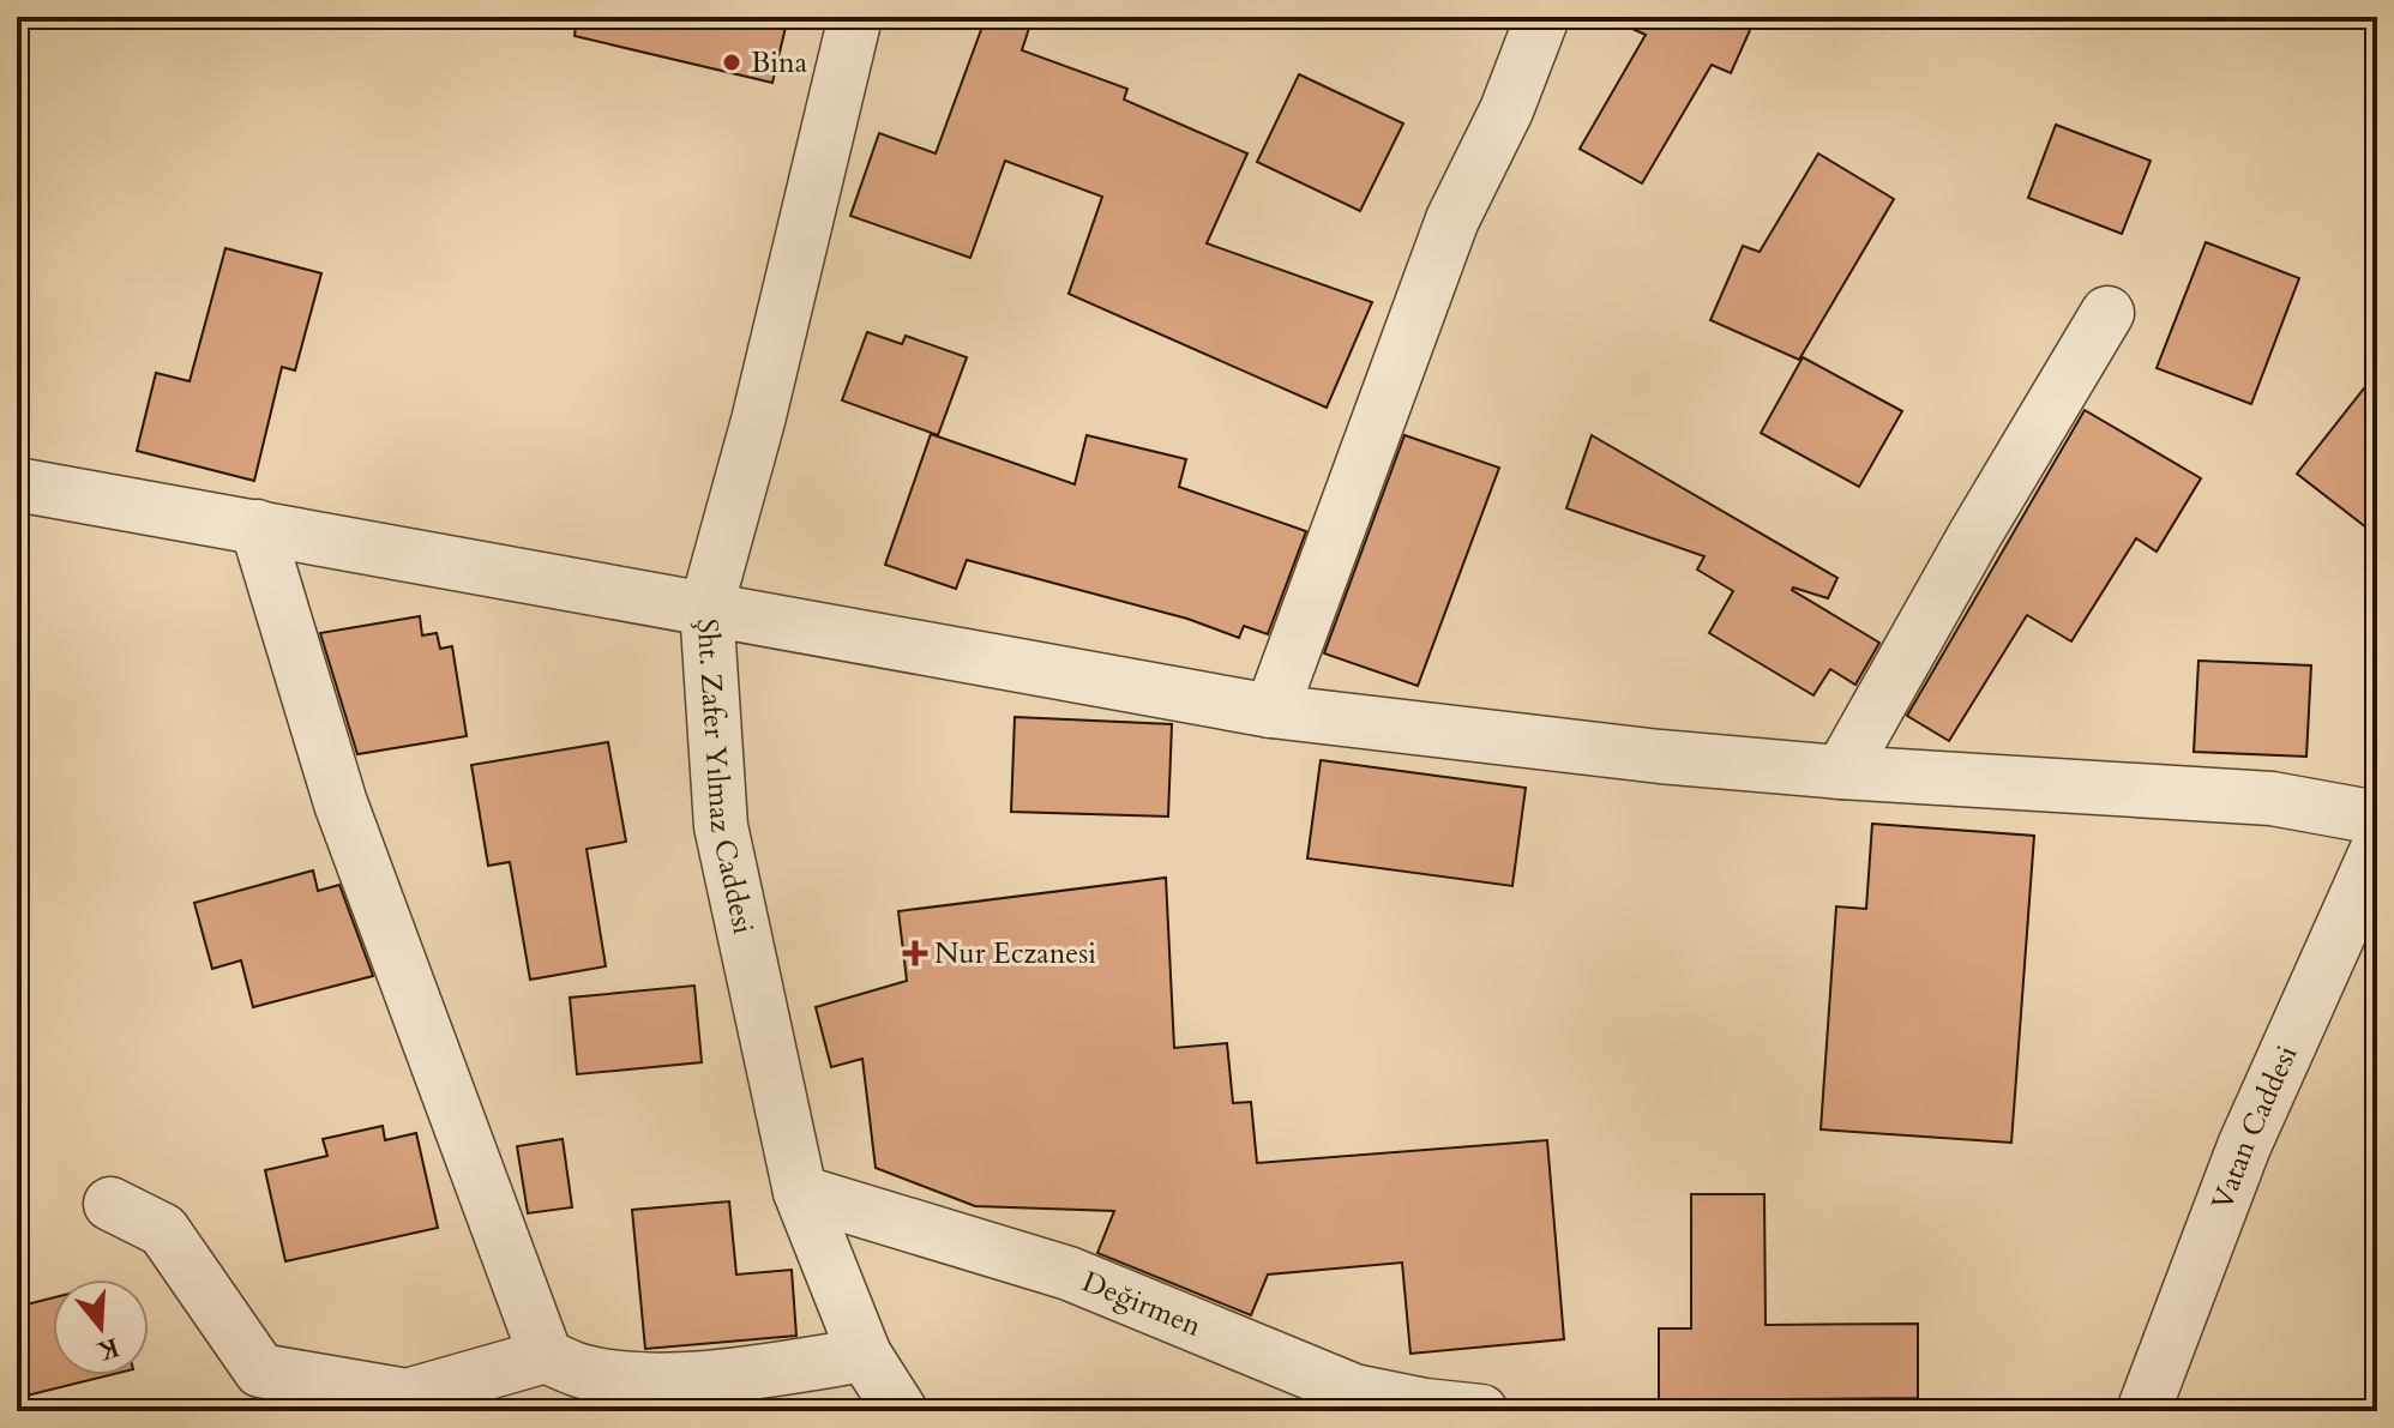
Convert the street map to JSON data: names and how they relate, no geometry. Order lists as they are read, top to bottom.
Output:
{
  "streets": {
    "street": ["Şht. Zafer Yılmaz Caddesi", "Vatan Caddesi", "Değirmen"]
  },
  "crossings": [
    ["Şht. Zafer Yılmaz Caddesi", "Değirmen"]
  ],
  "places": {
    "other": ["Bina"],
    "health": ["Nur Eczanesi"]
  },
  "north": "bottom"
}
